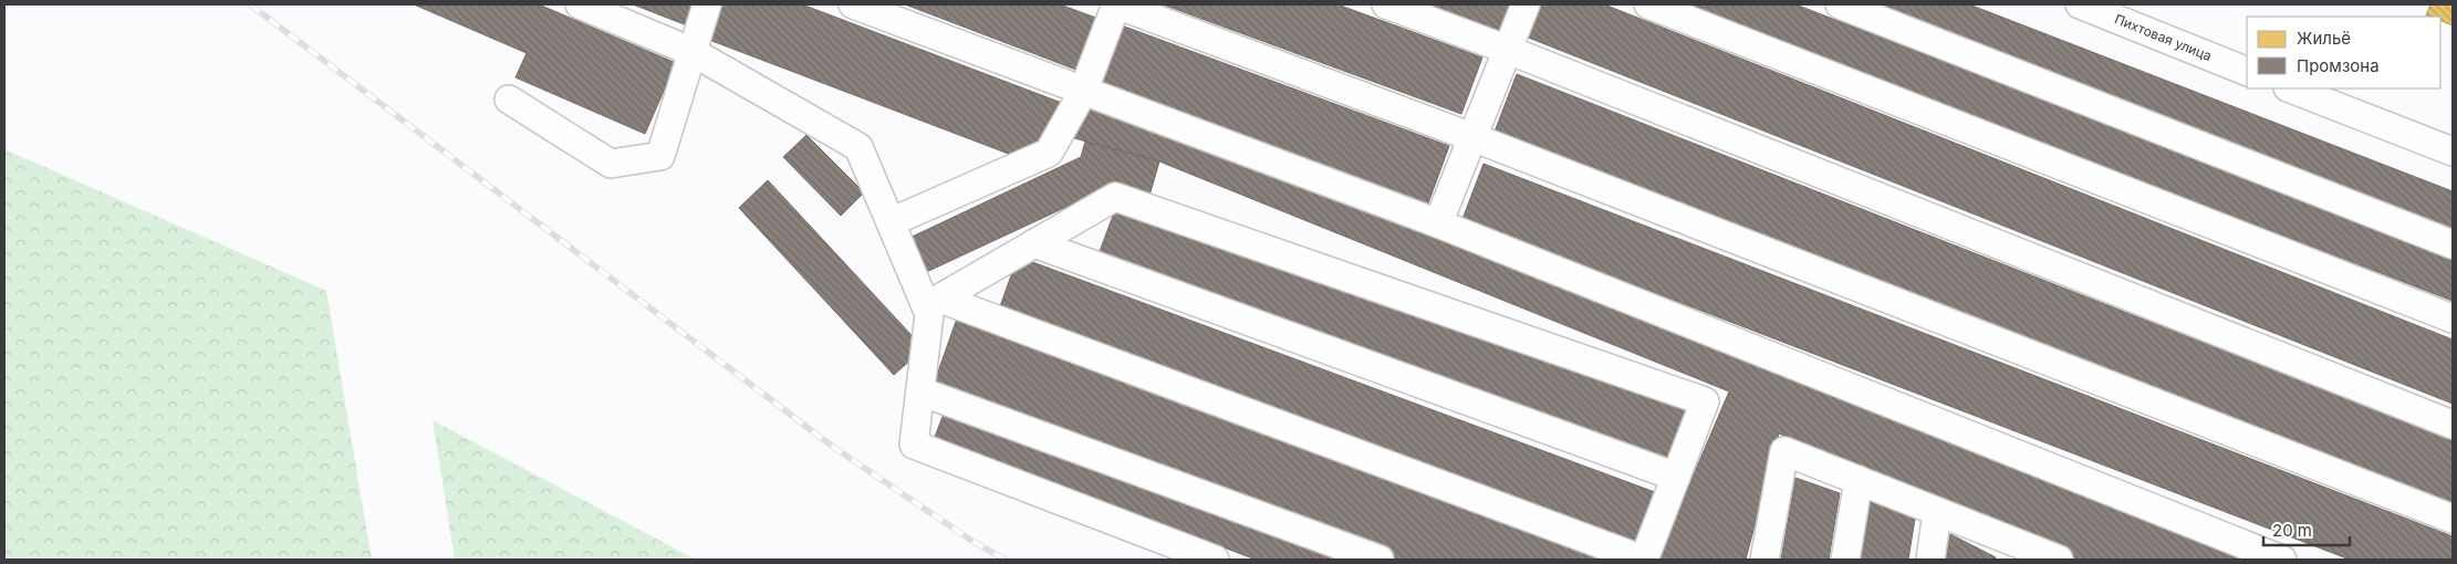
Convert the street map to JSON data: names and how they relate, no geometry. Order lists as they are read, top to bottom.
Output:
{
  "streets": {
    "street": ["Пихтовая улица"]
  },
  "legend": ["Жильё", "Промзона"],
  "scale_bar": "20 m"
}
